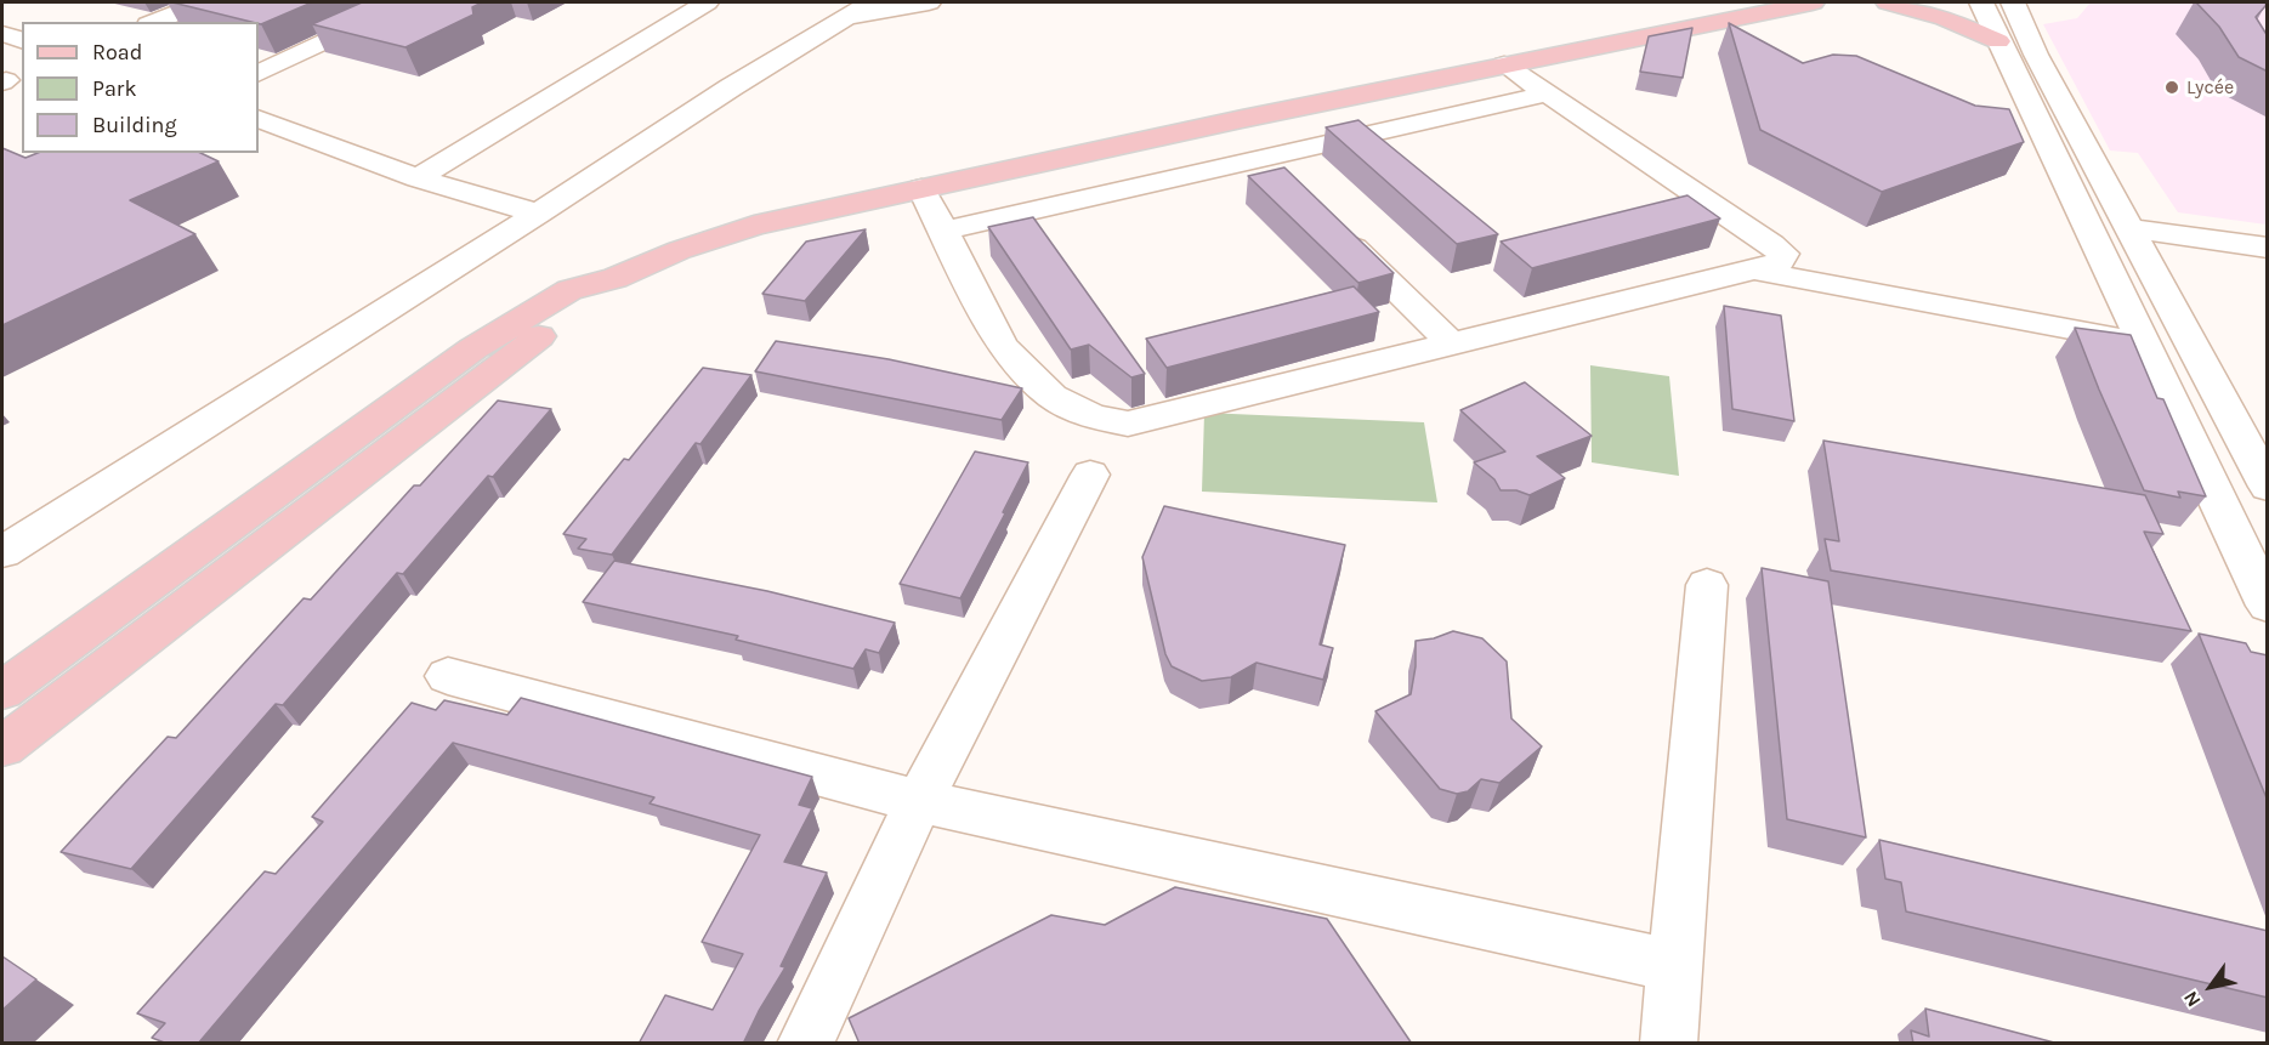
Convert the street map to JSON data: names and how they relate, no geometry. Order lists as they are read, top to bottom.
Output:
{
  "places": ["Lycée"],
  "legend": ["Road", "Park", "Building"],
  "north": "bottom left"
}
